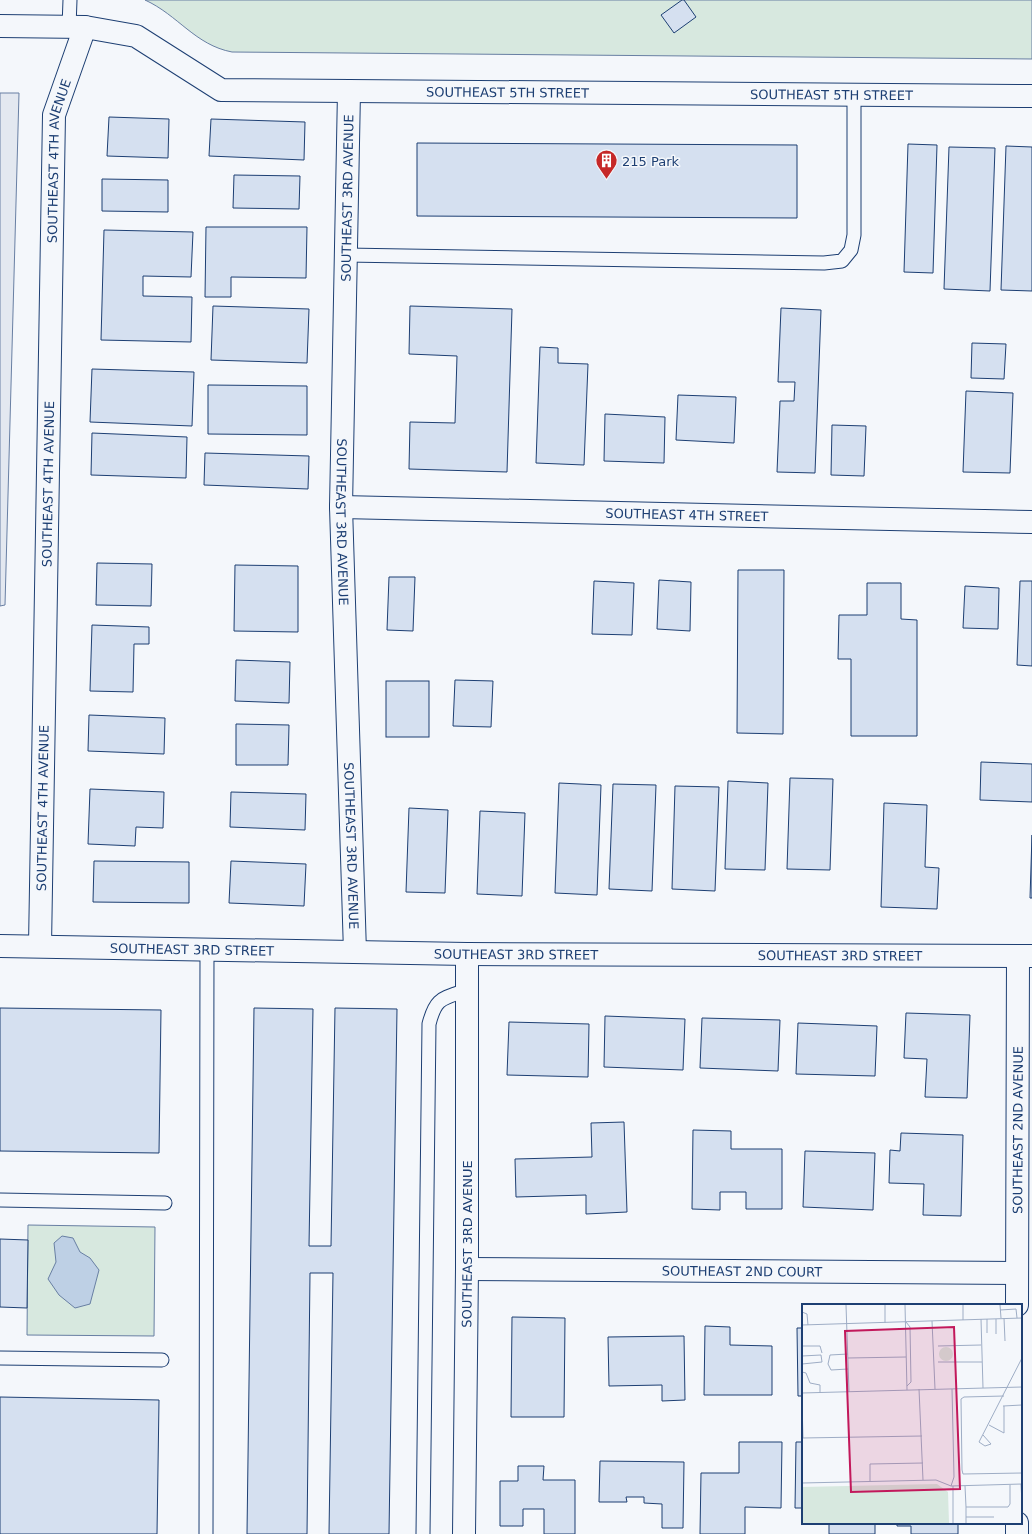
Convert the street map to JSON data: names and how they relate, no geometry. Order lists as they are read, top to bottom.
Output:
{
  "streets": {
    "street": [
      "SOUTHEAST 5TH STREET",
      "SOUTHEAST 4TH AVENUE",
      "SOUTHEAST 3RD AVENUE",
      "SOUTHEAST 4TH STREET",
      "SOUTHEAST 3RD STREET",
      "SOUTHEAST 2ND AVENUE",
      "SOUTHEAST 2ND COURT"
    ]
  },
  "crossings": [
    ["SOUTHEAST 5TH STREET", "SOUTHEAST 4TH AVENUE"],
    ["SOUTHEAST 5TH STREET", "SOUTHEAST 3RD AVENUE"],
    ["SOUTHEAST 4TH AVENUE", "SOUTHEAST 3RD STREET"],
    ["SOUTHEAST 3RD AVENUE", "SOUTHEAST 4TH STREET"],
    ["SOUTHEAST 3RD AVENUE", "SOUTHEAST 3RD STREET"],
    ["SOUTHEAST 3RD AVENUE", "SOUTHEAST 2ND COURT"],
    ["SOUTHEAST 3RD STREET", "SOUTHEAST 2ND AVENUE"],
    ["SOUTHEAST 2ND AVENUE", "SOUTHEAST 2ND COURT"]
  ],
  "places": {
    "building": ["215 Park"]
  }
}
